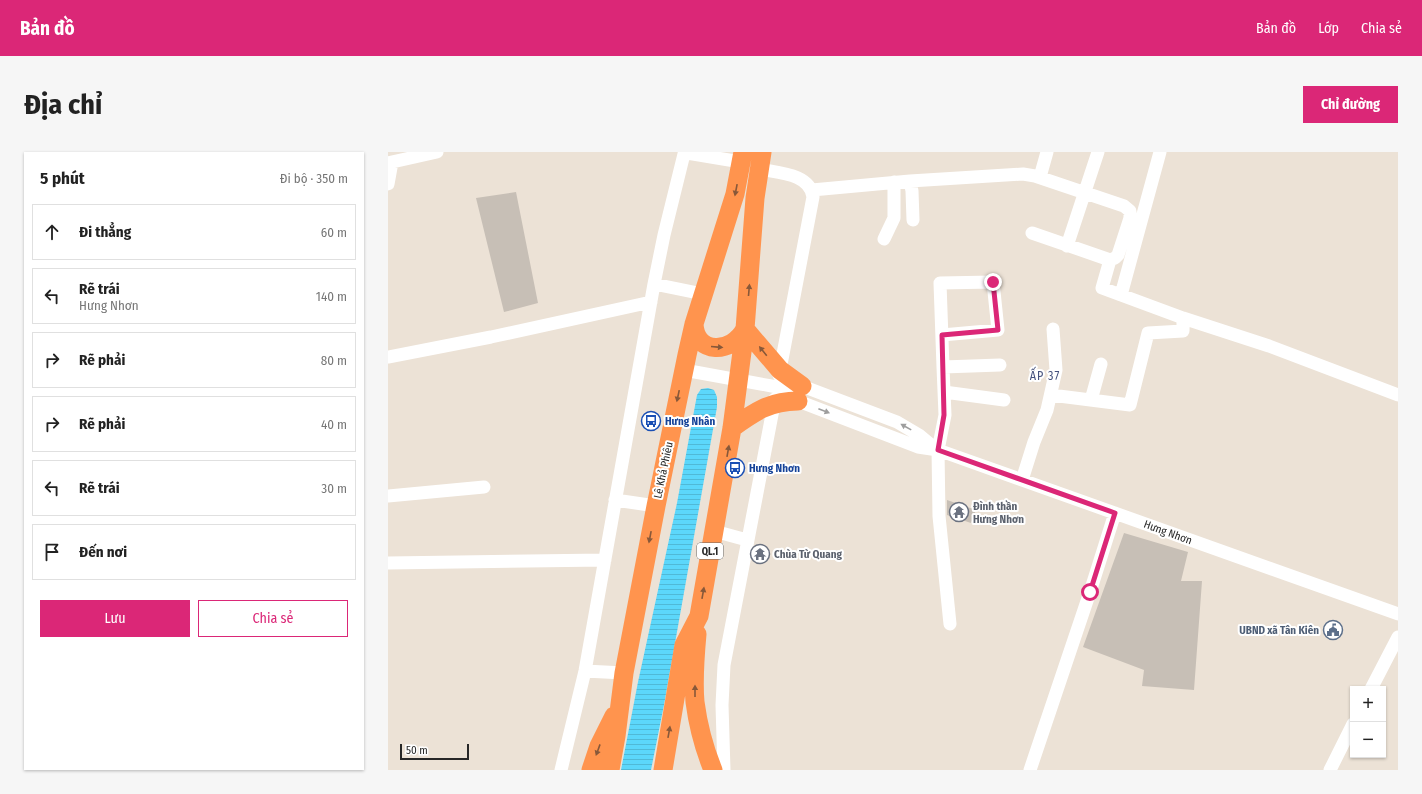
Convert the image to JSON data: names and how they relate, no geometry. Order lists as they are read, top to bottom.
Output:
{
  "streets": {
    "highway": ["Lê Khả Phiêu", "QL.1"],
    "street": ["Hưng Nhơn"]
  },
  "districts": ["ẤP 37"],
  "places": {
    "bus stop": ["Hưng Nhân", "Hưng Nhơn"],
    "temple": ["Đình thần Hưng Nhơn", "Chùa Từ Quang"],
    "public building": ["UBND xã Tân Kiên"]
  },
  "scale_bar": "50 m",
  "page": {
    "header": "Bản đồ",
    "nav": ["Bản đồ", "Lớp", "Chia sẻ"],
    "buttons": [
      "Chỉ đường",
      ["Lưu", "Chia sẻ"]
    ],
    "title": "Địa chỉ",
    "heading": ["5 phút", "Đi bộ · 350 m"],
    "list": [
      ["Đi thẳng", "60 m"],
      ["Rẽ trái", "Hưng Nhơn", "140 m"],
      ["Rẽ phải", "80 m"],
      ["Rẽ phải", "40 m"],
      ["Rẽ trái", "30 m"],
      "Đến nơi"
    ],
    "map_buttons": ["+", "−"],
    "scale": "50 m"
  }
}
